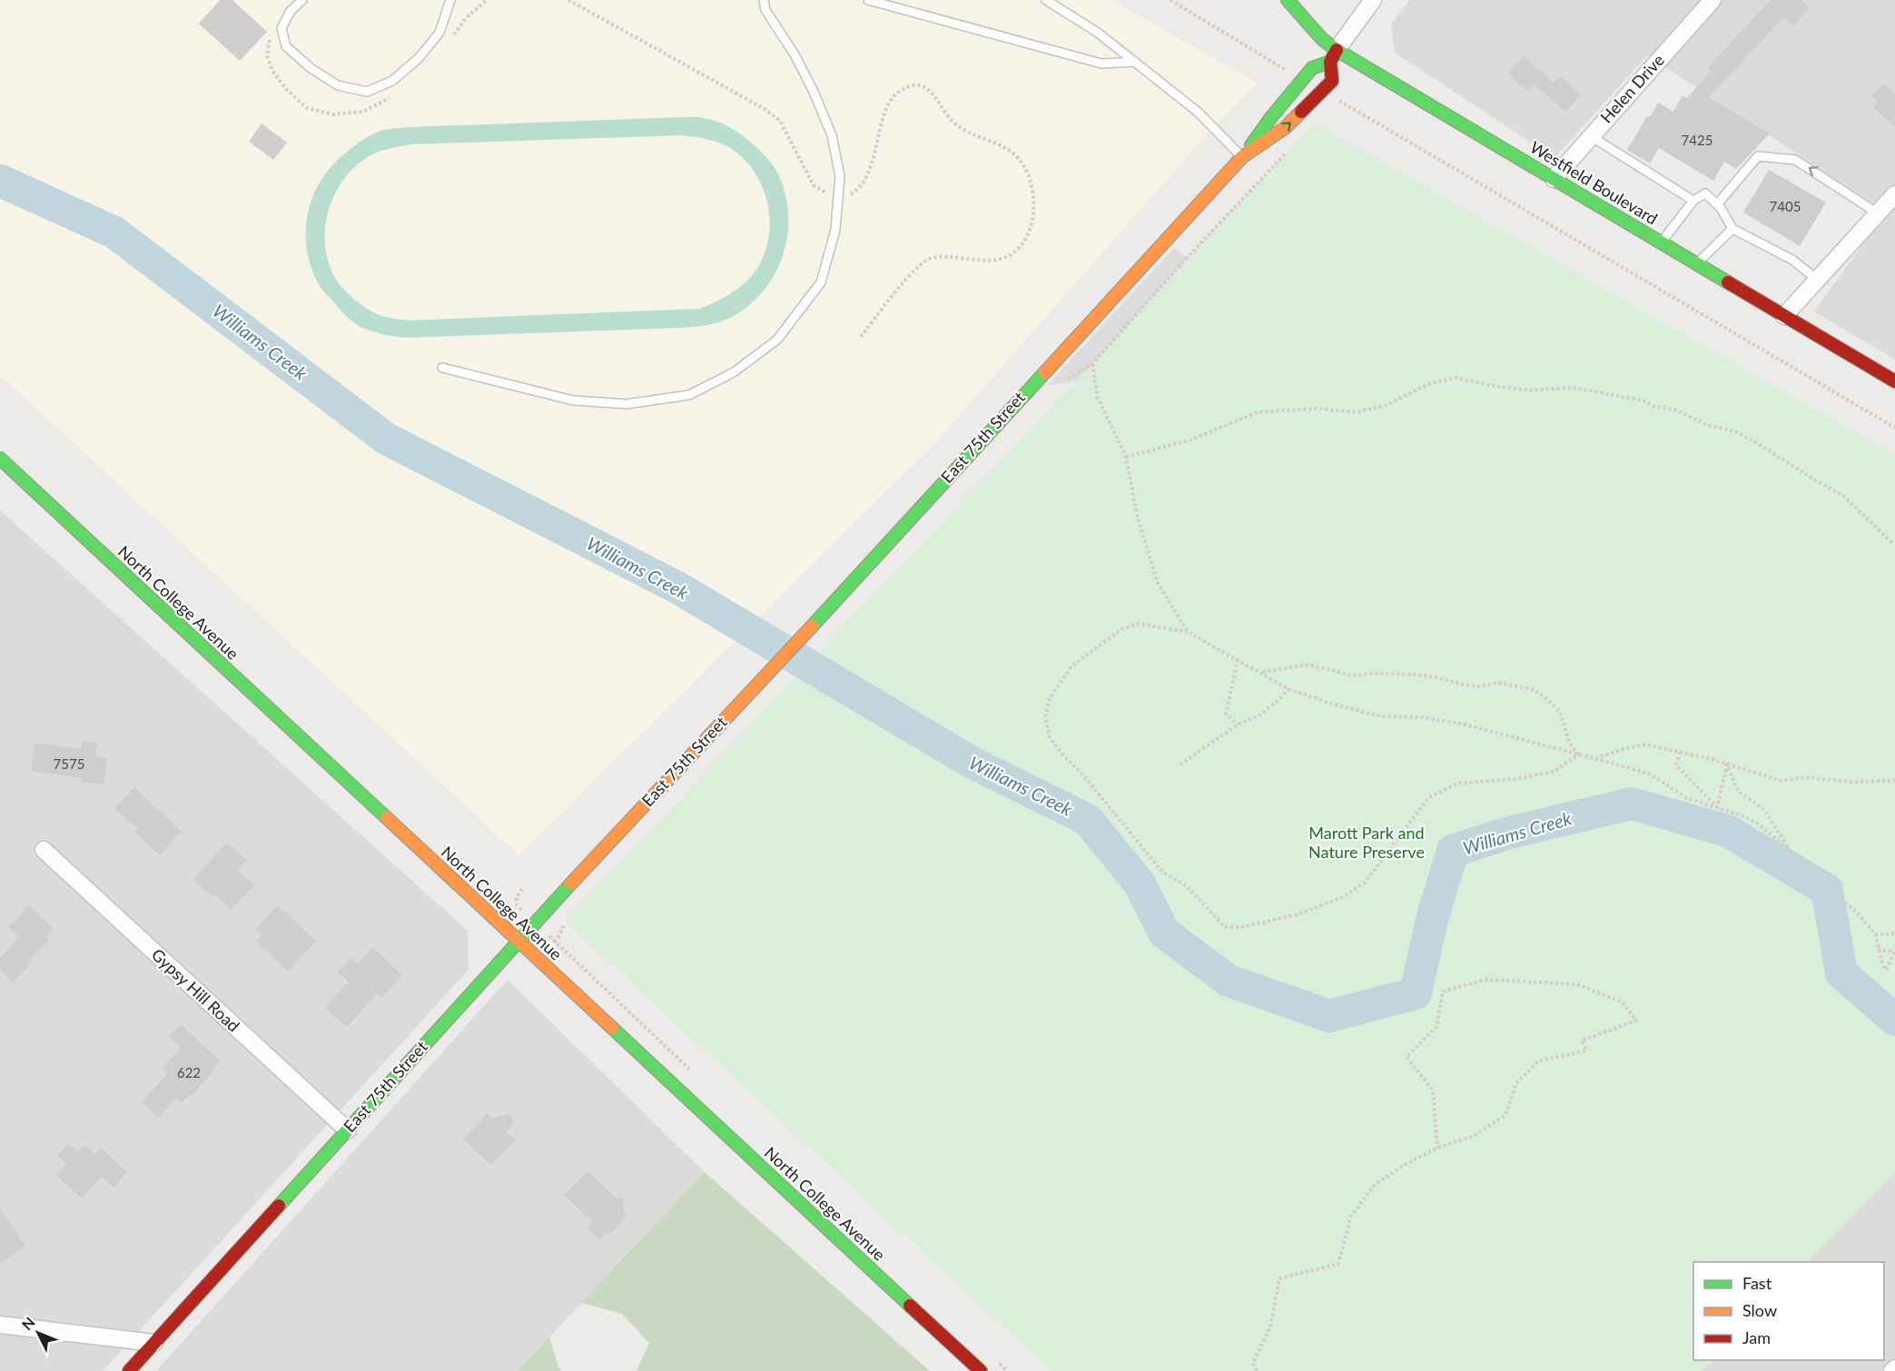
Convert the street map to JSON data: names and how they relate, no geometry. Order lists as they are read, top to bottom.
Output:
{
  "streets": {
    "street": [
      "Helen Drive",
      "Westfield Boulevard",
      "East 75th Street",
      "North College Avenue",
      "Gypsy Hill Road"
    ]
  },
  "crossings": [
    ["Helen Drive", "Westfield Boulevard"],
    ["Westfield Boulevard", "East 75th Street"],
    ["East 75th Street", "North College Avenue"],
    ["East 75th Street", "Gypsy Hill Road"]
  ],
  "water": ["Williams Creek"],
  "parks": ["Marott Park and Nature Preserve"],
  "house_numbers": [
    "7425",
    "7405",
    "7575",
    "622"
  ],
  "legend": ["Fast", "Slow", "Jam"],
  "north": "top left"
}
